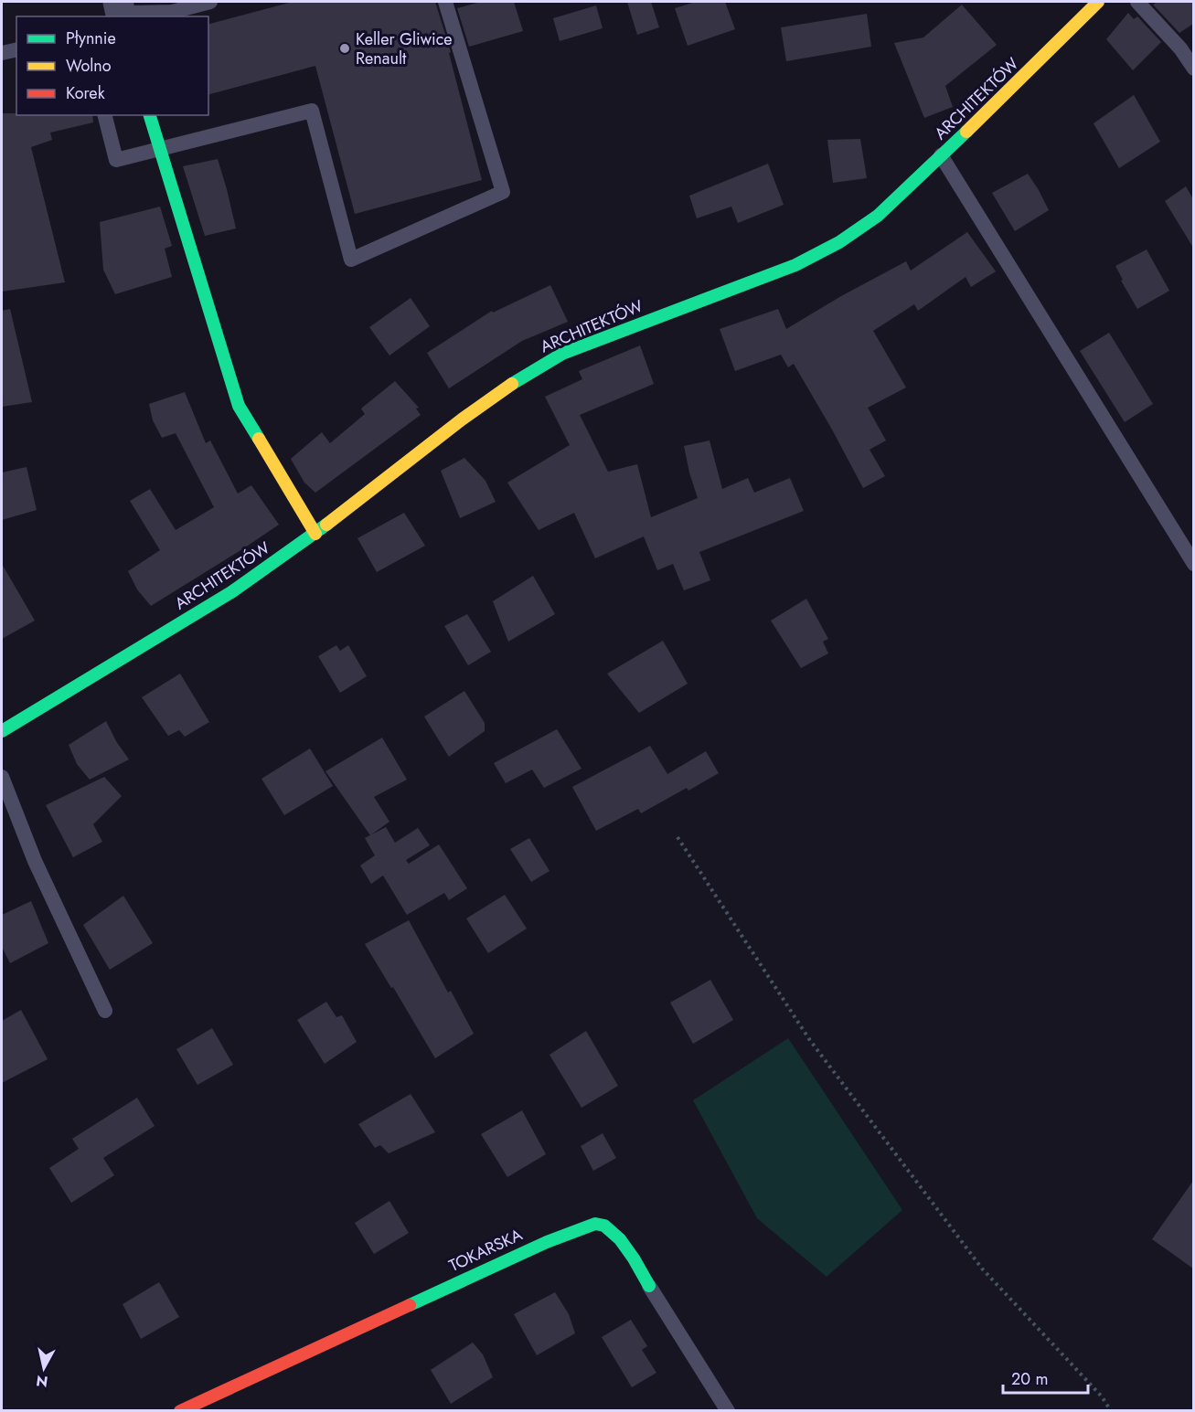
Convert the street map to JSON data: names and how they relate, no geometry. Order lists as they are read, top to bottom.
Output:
{
  "streets": {
    "street": ["ARCHITEKTÓW", "TOKARSKA"]
  },
  "places": ["Keller Gliwice Renault"],
  "legend": ["Płynnie", "Wolno", "Korek"],
  "scale_bar": "20 m",
  "north": "bottom"
}
